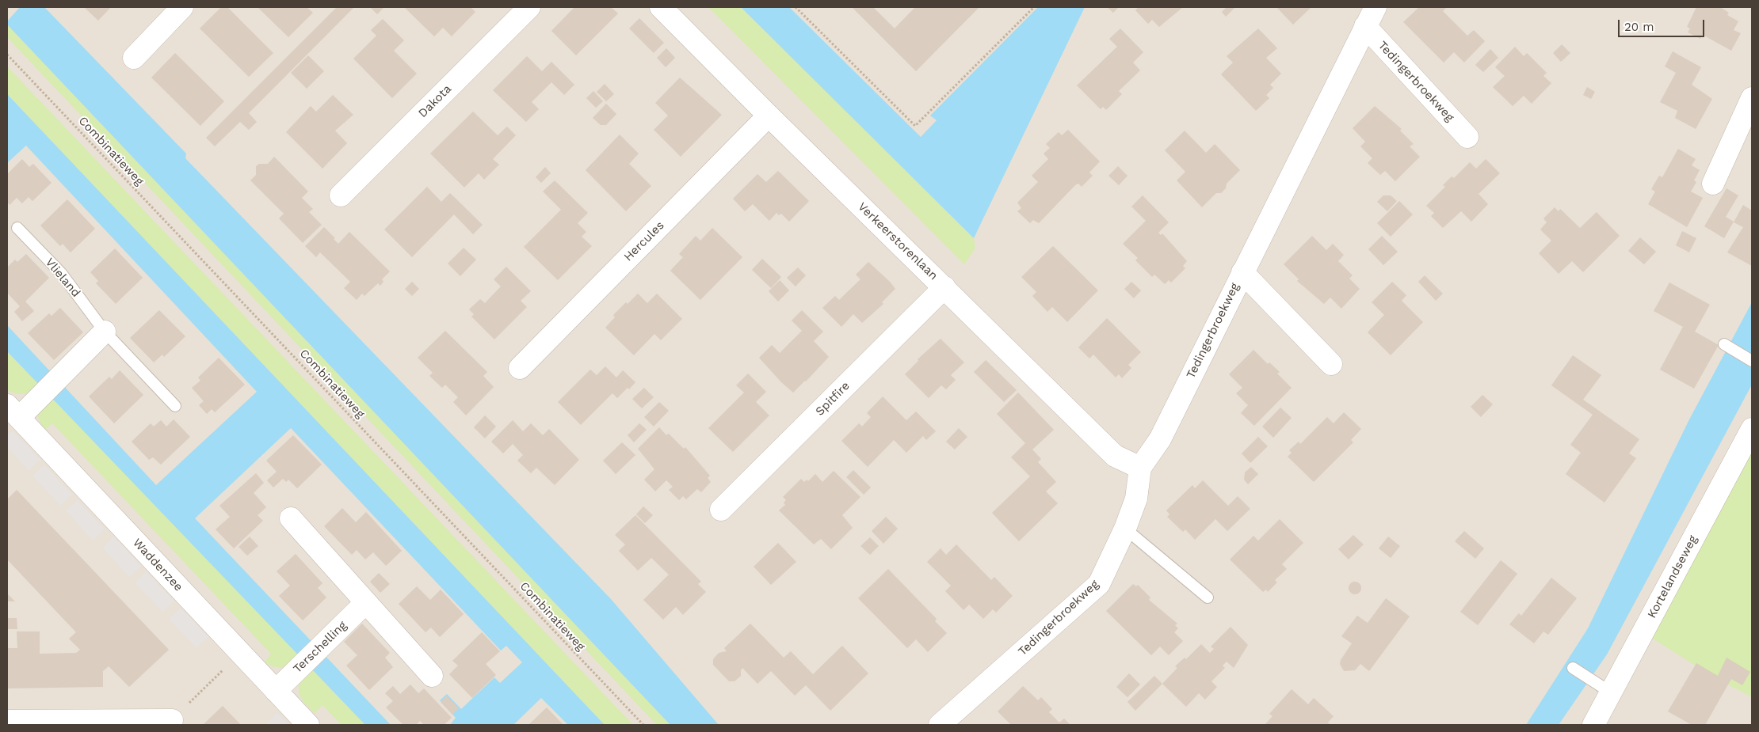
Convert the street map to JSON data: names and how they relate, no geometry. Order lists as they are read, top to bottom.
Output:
{
  "streets": {
    "street": [
      "Tedingerbroekweg",
      "Dakota",
      "Hercules",
      "Verkeerstorenlaan",
      "Spitfire",
      "Waddenzee",
      "Kortelandseweg",
      "Terschelling"
    ],
    "lane": ["Vlieland"],
    "path": ["Combinatieweg"]
  },
  "crossings": [
    ["Tedingerbroekweg", "Verkeerstorenlaan"],
    ["Hercules", "Verkeerstorenlaan"],
    ["Verkeerstorenlaan", "Spitfire"],
    ["Waddenzee", "Terschelling"]
  ],
  "scale_bar": "20 m"
}
